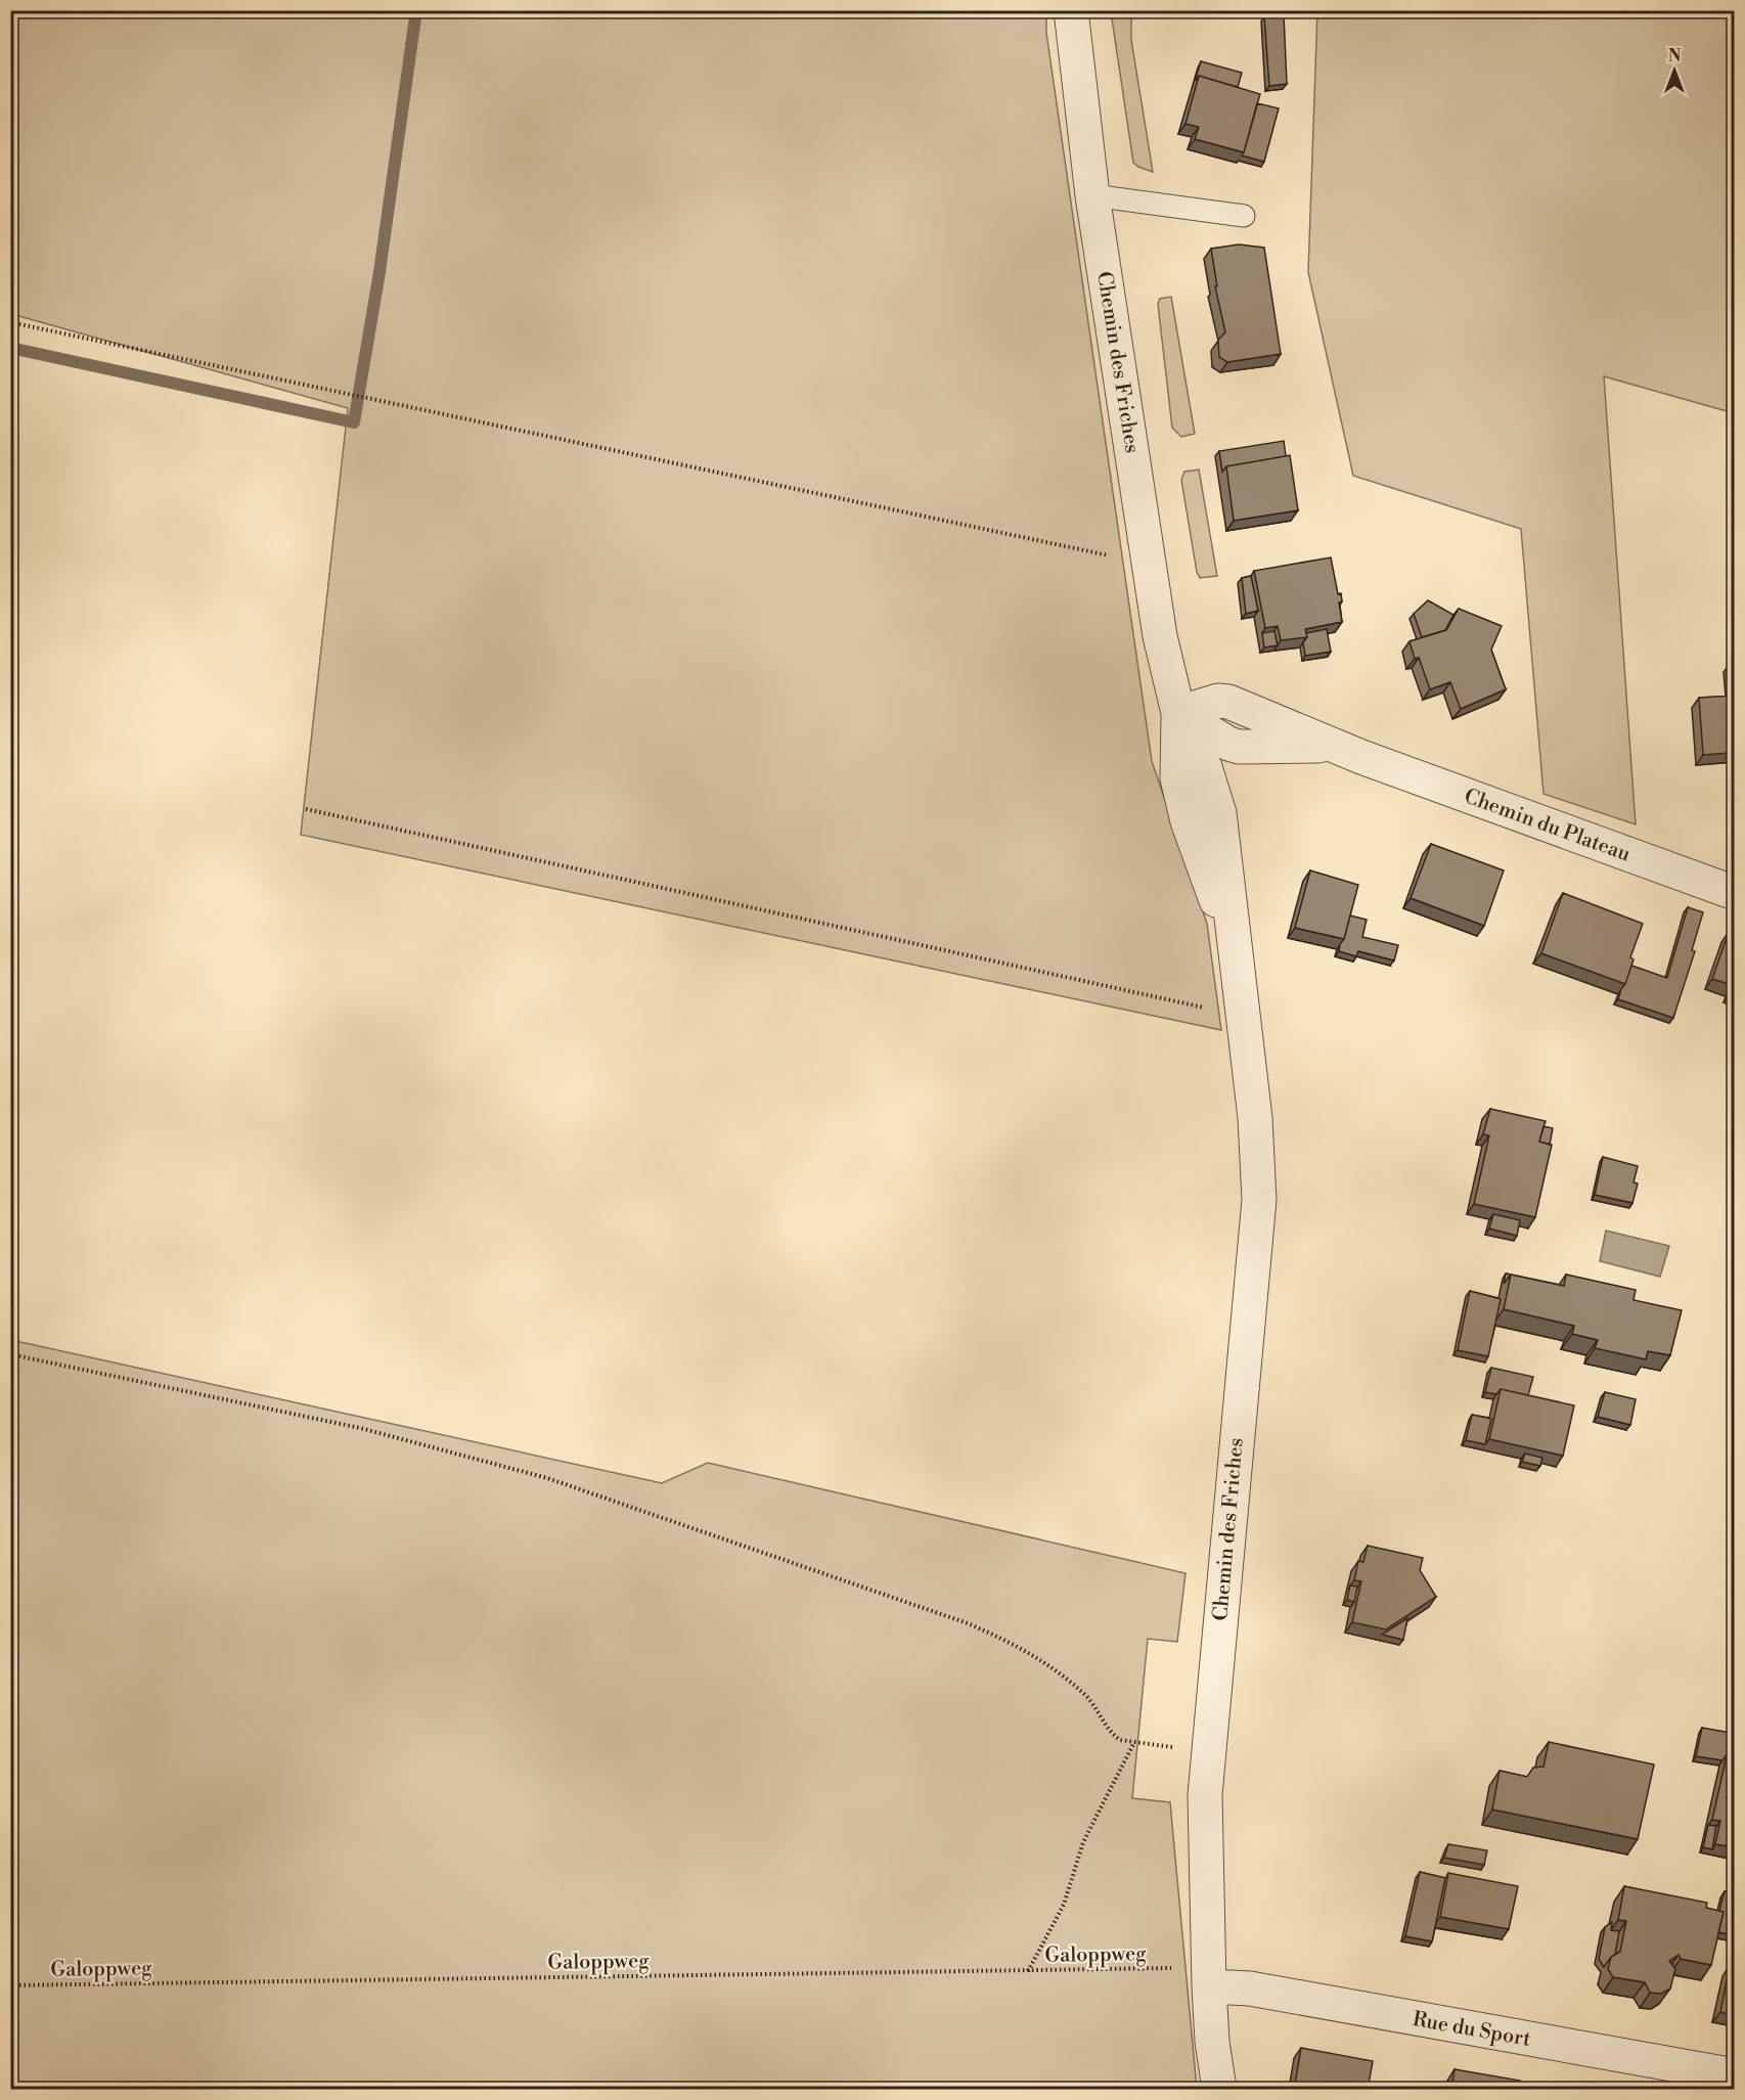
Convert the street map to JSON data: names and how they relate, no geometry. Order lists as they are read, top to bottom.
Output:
{
  "streets": {
    "street": ["Chemin des Friches", "Chemin du Plateau", "Rue du Sport"],
    "path": ["Galoppweg"]
  },
  "crossings": [
    ["Chemin des Friches", "Chemin du Plateau"],
    ["Chemin des Friches", "Rue du Sport"]
  ],
  "north": "top"
}
